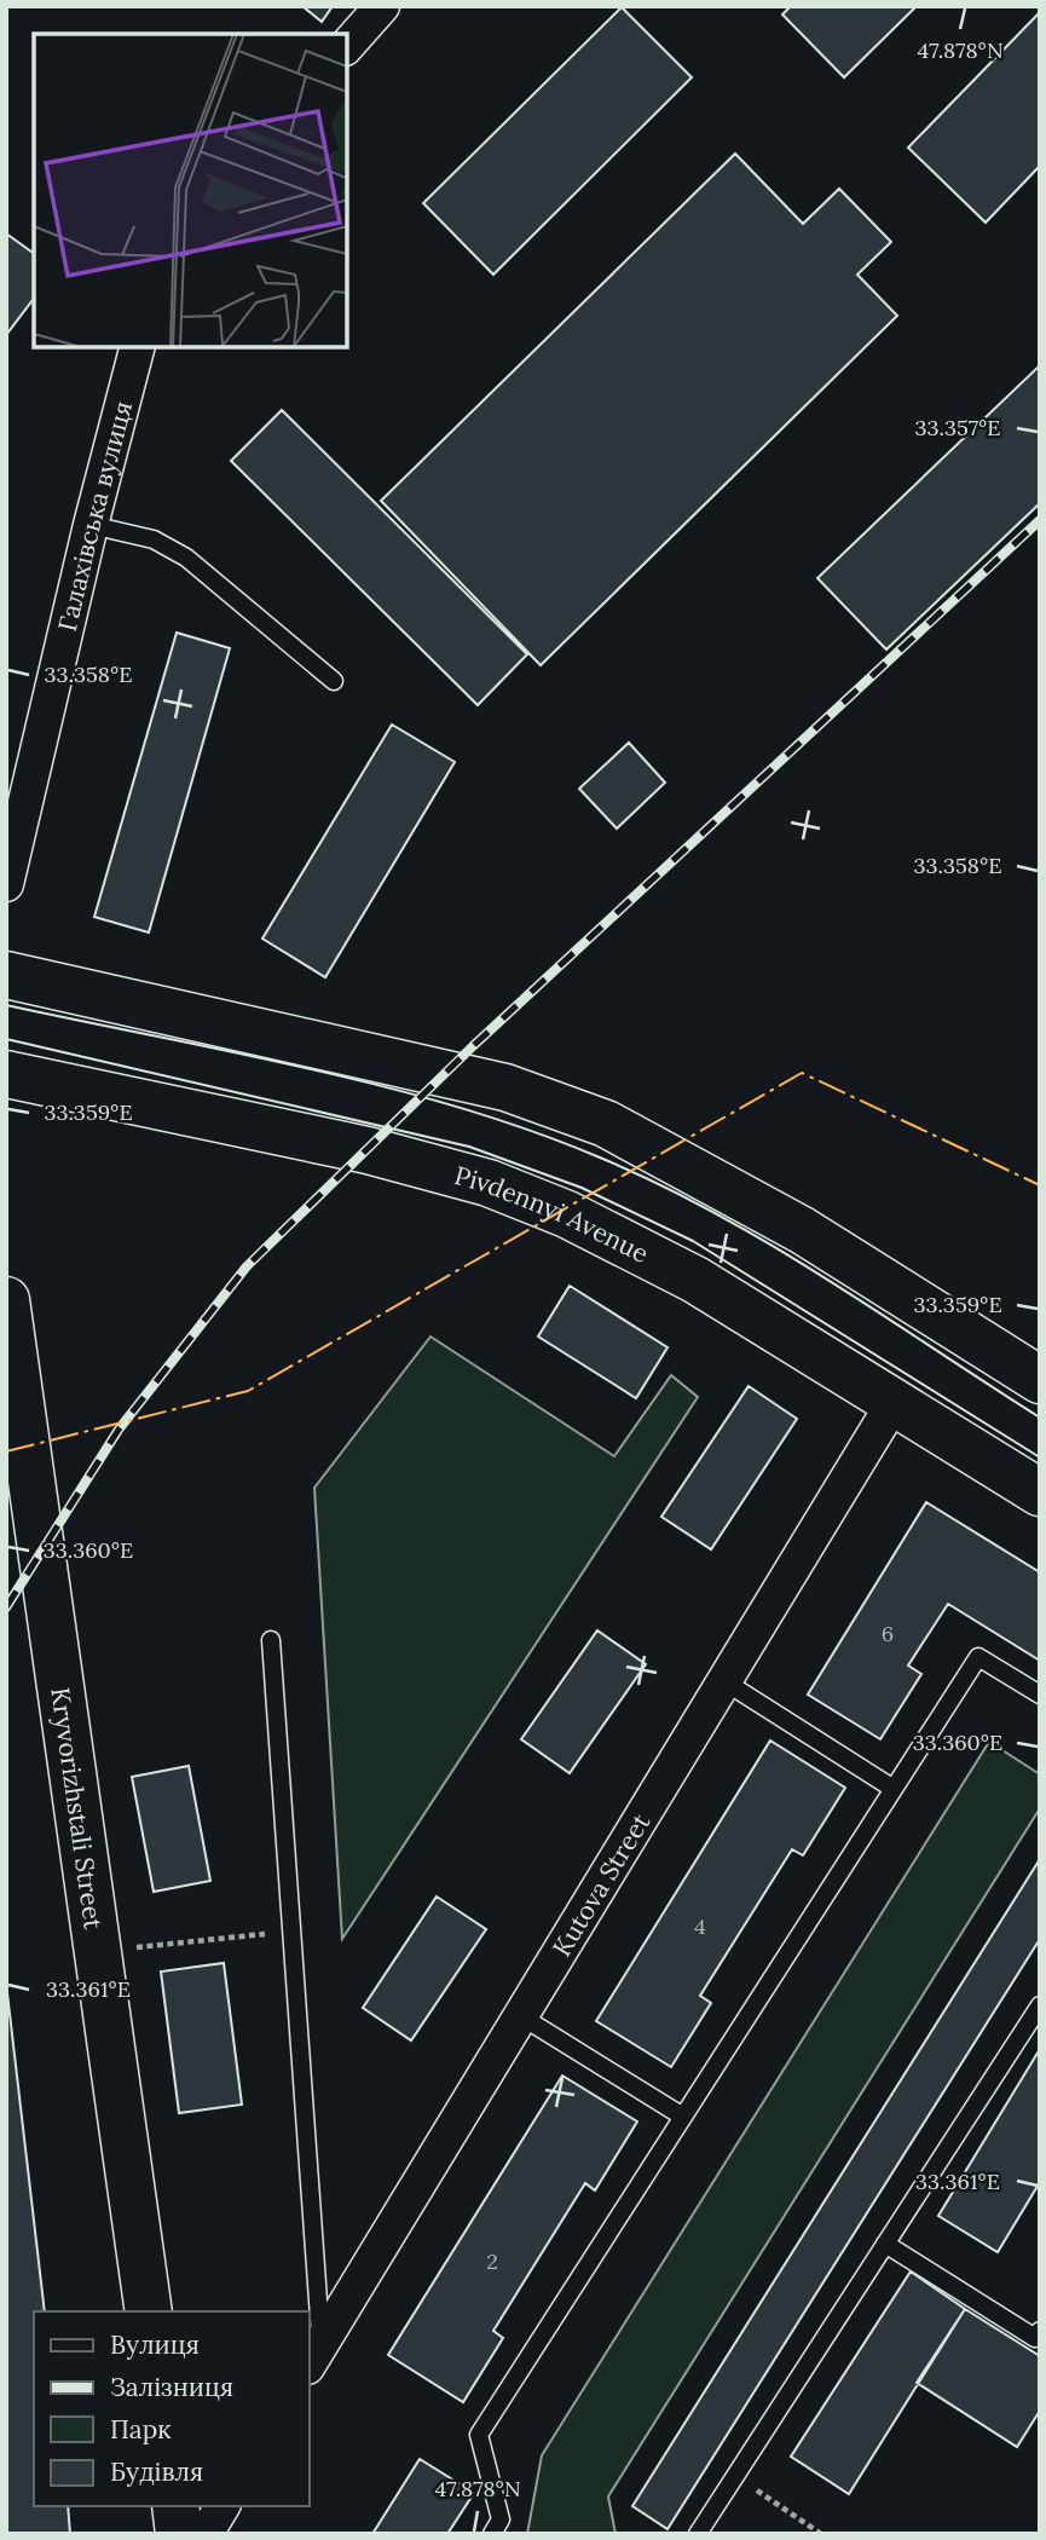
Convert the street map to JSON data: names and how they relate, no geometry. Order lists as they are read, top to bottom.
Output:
{
  "streets": {
    "main road": ["Pivdennyi Avenue", "Kryvorizhstali Street"],
    "street": ["Галахівська вулиця", "Kutova Street"]
  },
  "crossings": [
    ["Pivdennyi Avenue", "Kutova Street"]
  ],
  "house_numbers": ["6", "4", "2"],
  "legend": [
    "Вулиця",
    "Залізниця",
    "Парк",
    "Будівля"
  ],
  "coordinates": [
    "47.878°N",
    "33.357°E",
    "33.358°E",
    "33.359°E",
    "33.360°E",
    "33.361°E"
  ]
}
